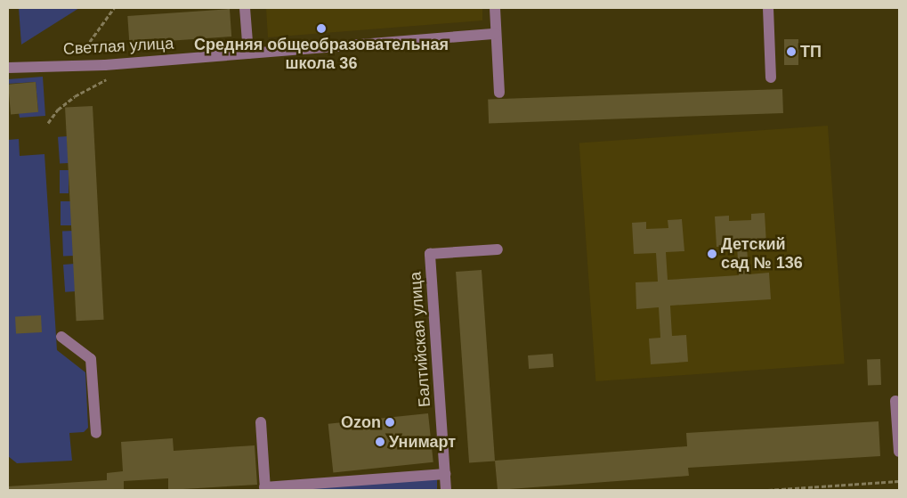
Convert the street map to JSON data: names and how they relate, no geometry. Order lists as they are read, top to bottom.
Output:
{
  "streets": {
    "street": ["Светлая улица", "Балтийская улица"]
  },
  "places": [
    "Средняя общеобразовательная школа 36",
    "ТП",
    "Детский сад № 136",
    "Ozon",
    "Унимарт"
  ]
}
